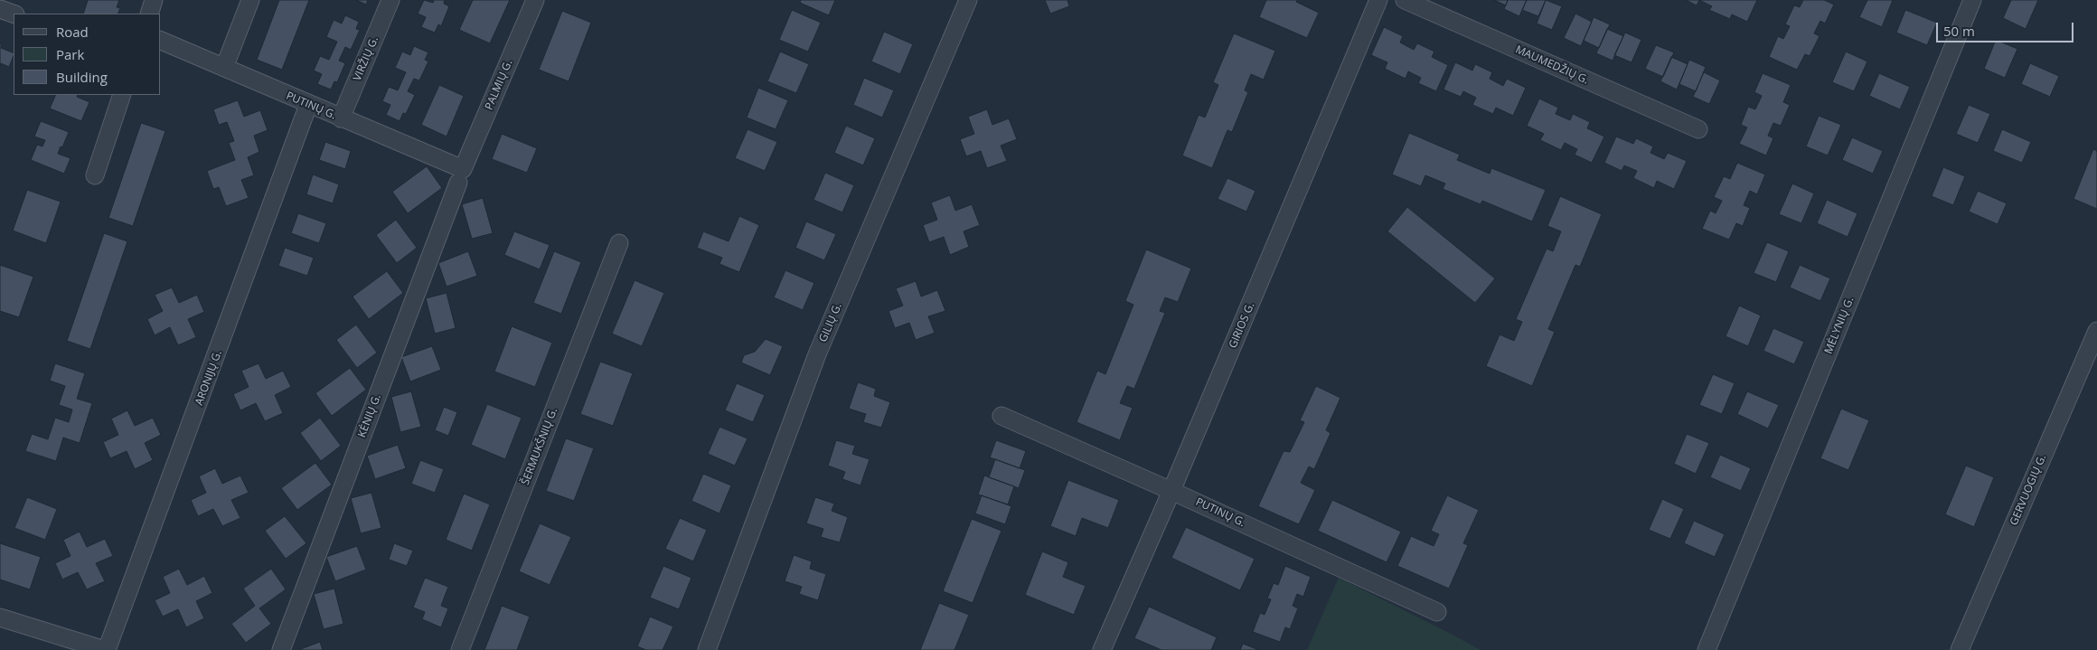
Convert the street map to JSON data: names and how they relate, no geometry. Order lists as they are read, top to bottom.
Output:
{
  "streets": {
    "street": [
      "VIRŽIŲ G.",
      "MAUMEDŽIŲ G.",
      "PALMIŲ G.",
      "PUTINŲ G.",
      "GILIŲ G.",
      "GIRIOS G.",
      "MĖLYNIŲ G.",
      "ARONIJŲ G.",
      "KĖNIŲ G.",
      "ŠERMUKŠNIŲ G.",
      "GERVUOGIŲ G."
    ]
  },
  "crossings": [
    ["VIRŽIŲ G.", "PUTINŲ G."],
    ["PALMIŲ G.", "PUTINŲ G."],
    ["PALMIŲ G.", "KĖNIŲ G."],
    ["PUTINŲ G.", "GIRIOS G."],
    ["PUTINŲ G.", "ARONIJŲ G."],
    ["PUTINŲ G.", "KĖNIŲ G."]
  ],
  "legend": ["Road", "Park", "Building"],
  "scale_bar": "50 m"
}
